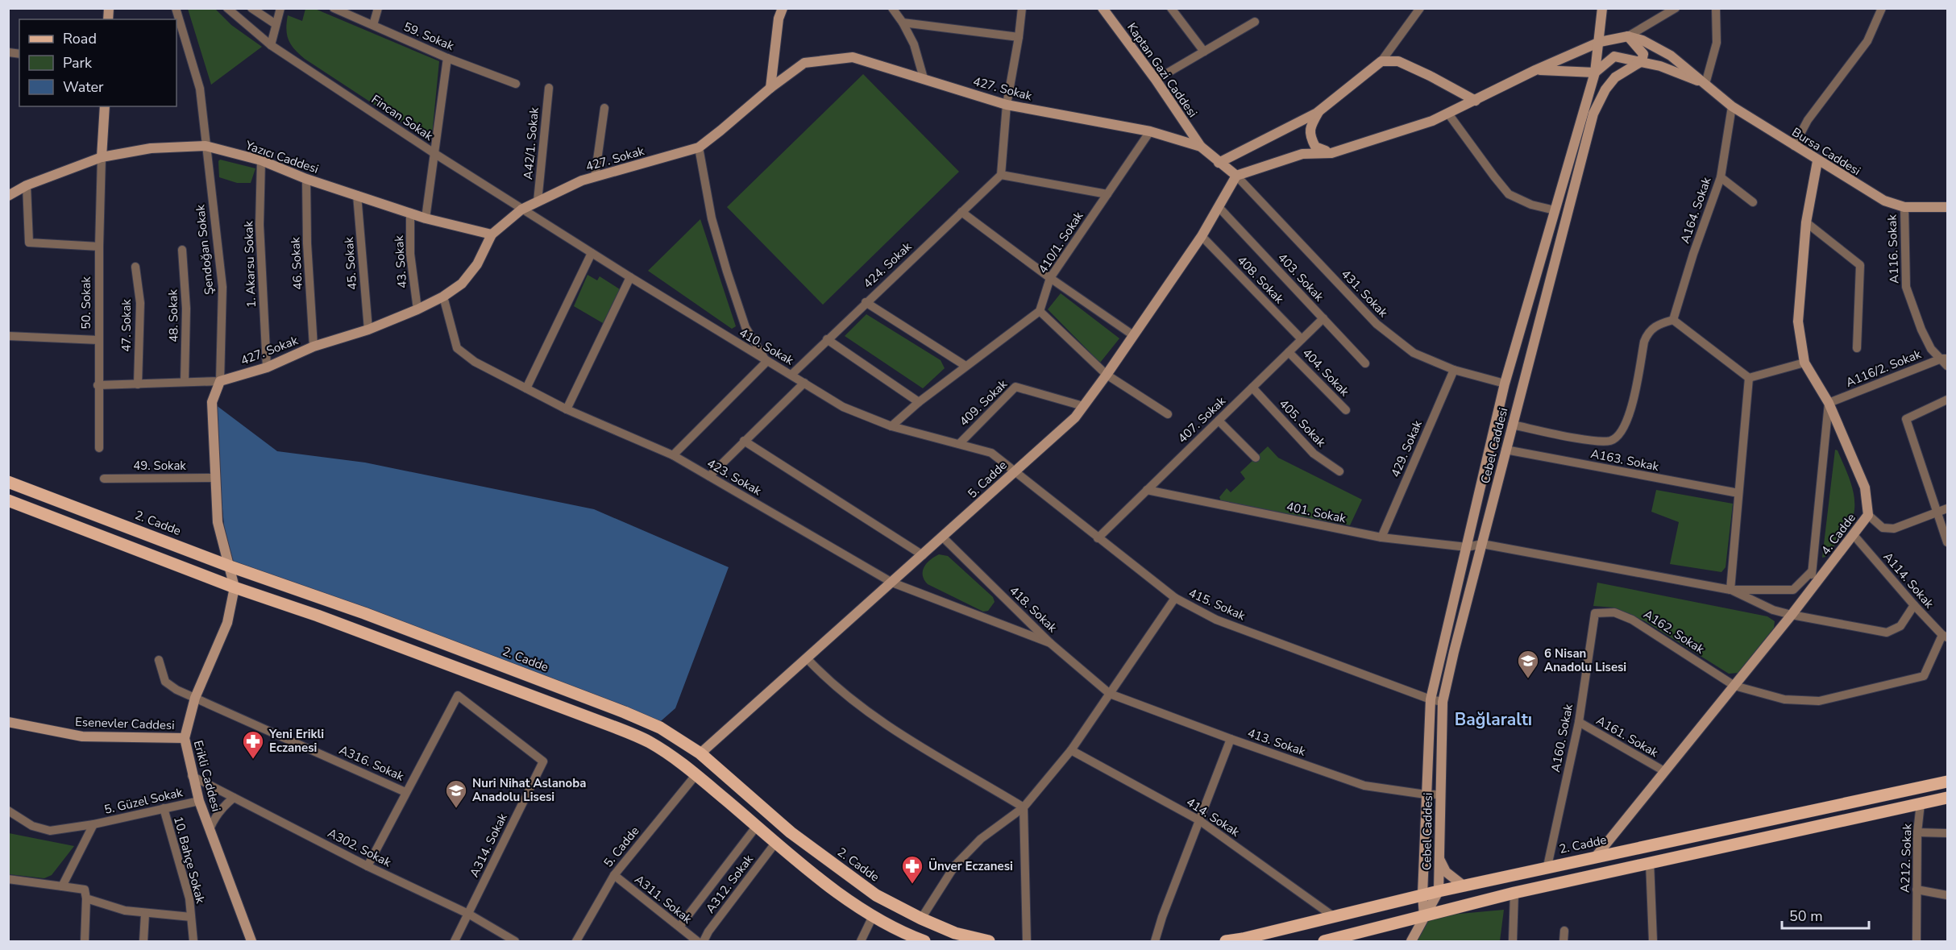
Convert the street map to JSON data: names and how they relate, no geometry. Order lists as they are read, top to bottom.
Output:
{
  "streets": {
    "main road": [
      "Kaptan Gazi Caddesi",
      "427. Sokak",
      "Bursa Caddesi",
      "Yazıcı Caddesi",
      "Cebel Caddesi",
      "5. Cadde",
      "2. Cadde",
      "4. Cadde",
      "Esenevler Caddesi",
      "Erikli Caddesi"
    ],
    "street": [
      "59. Sokak",
      "Fincan Sokak",
      "A42/1. Sokak",
      "A164. Sokak",
      "410/1. Sokak",
      "A116. Sokak",
      "Şendoğan Sokak",
      "43. Sokak",
      "46. Sokak",
      "45. Sokak",
      "1. Akarsu Sokak",
      "424. Sokak",
      "403. Sokak",
      "408. Sokak",
      "431. Sokak",
      "50. Sokak",
      "48. Sokak",
      "47. Sokak",
      "410. Sokak",
      "A116/2. Sokak",
      "404. Sokak",
      "409. Sokak",
      "407. Sokak",
      "405. Sokak",
      "429. Sokak",
      "A163. Sokak",
      "49. Sokak",
      "423. Sokak",
      "401. Sokak",
      "A114. Sokak",
      "415. Sokak",
      "418. Sokak",
      "A162. Sokak",
      "A161. Sokak",
      "A160. Sokak",
      "413. Sokak",
      "A316. Sokak",
      "5. Güzel Sokak",
      "414. Sokak",
      "A314. Sokak",
      "A302. Sokak",
      "A212. Sokak",
      "10. Bahçe Sokak",
      "A312. Sokak",
      "A311. Sokak"
    ]
  },
  "crossings": [
    ["Kaptan Gazi Caddesi", "427. Sokak"],
    ["427. Sokak", "Fincan Sokak"],
    ["427. Sokak", "A42/1. Sokak"],
    ["427. Sokak", "Yazıcı Caddesi"],
    ["427. Sokak", "410/1. Sokak"],
    ["427. Sokak", "Şendoğan Sokak"],
    ["427. Sokak", "43. Sokak"],
    ["427. Sokak", "46. Sokak"],
    ["427. Sokak", "45. Sokak"],
    ["427. Sokak", "1. Akarsu Sokak"],
    ["427. Sokak", "431. Sokak"],
    ["427. Sokak", "410. Sokak"],
    ["427. Sokak", "423. Sokak"],
    ["427. Sokak", "5. Cadde"],
    ["Fincan Sokak", "410. Sokak"],
    ["Bursa Caddesi", "A164. Sokak"],
    ["Bursa Caddesi", "A116. Sokak"],
    ["Bursa Caddesi", "4. Cadde"],
    ["Yazıcı Caddesi", "Şendoğan Sokak"],
    ["Yazıcı Caddesi", "43. Sokak"],
    ["Yazıcı Caddesi", "46. Sokak"],
    ["Yazıcı Caddesi", "45. Sokak"],
    ["Yazıcı Caddesi", "1. Akarsu Sokak"],
    ["Yazıcı Caddesi", "50. Sokak"],
    ["A116. Sokak", "A116/2. Sokak"],
    ["424. Sokak", "410. Sokak"],
    ["403. Sokak", "407. Sokak"],
    ["403. Sokak", "5. Cadde"],
    ["408. Sokak", "407. Sokak"],
    ["408. Sokak", "5. Cadde"],
    ["431. Sokak", "Cebel Caddesi"],
    ["431. Sokak", "429. Sokak"],
    ["431. Sokak", "5. Cadde"],
    ["410. Sokak", "409. Sokak"],
    ["410. Sokak", "5. Cadde"],
    ["410. Sokak", "415. Sokak"],
    ["A116/2. Sokak", "4. Cadde"],
    ["404. Sokak", "407. Sokak"],
    ["409. Sokak", "5. Cadde"],
    ["407. Sokak", "405. Sokak"],
    ["407. Sokak", "401. Sokak"],
    ["407. Sokak", "415. Sokak"],
    ["Cebel Caddesi", "A163. Sokak"],
    ["Cebel Caddesi", "401. Sokak"],
    ["Cebel Caddesi", "2. Cadde"],
    ["Cebel Caddesi", "415. Sokak"],
    ["Cebel Caddesi", "413. Sokak"],
    ["429. Sokak", "401. Sokak"],
    ["423. Sokak", "5. Cadde"],
    ["423. Sokak", "418. Sokak"],
    ["5. Cadde", "2. Cadde"],
    ["5. Cadde", "415. Sokak"],
    ["5. Cadde", "418. Sokak"],
    ["5. Cadde", "A311. Sokak"],
    ["2. Cadde", "4. Cadde"],
    ["2. Cadde", "A160. Sokak"],
    ["2. Cadde", "414. Sokak"],
    ["4. Cadde", "A114. Sokak"],
    ["4. Cadde", "A162. Sokak"],
    ["4. Cadde", "A161. Sokak"],
    ["A114. Sokak", "A162. Sokak"],
    ["418. Sokak", "413. Sokak"],
    ["A162. Sokak", "A160. Sokak"],
    ["Esenevler Caddesi", "Erikli Caddesi"],
    ["A161. Sokak", "A160. Sokak"],
    ["A316. Sokak", "Erikli Caddesi"],
    ["A316. Sokak", "A314. Sokak"],
    ["Erikli Caddesi", "5. Güzel Sokak"],
    ["Erikli Caddesi", "A302. Sokak"],
    ["5. Güzel Sokak", "10. Bahçe Sokak"],
    ["A314. Sokak", "A302. Sokak"]
  ],
  "districts": ["Bağlaraltı"],
  "places": {
    "school or university": ["6 Nisan Anadolu Lisesi", "Nuri Nihat Aslanoba Anadolu Lisesi"],
    "pharmacy": ["Yeni Erikli Eczanesi", "Ünver Eczanesi"]
  },
  "legend": ["Road", "Park", "Water"],
  "scale_bar": "50 m"
}
